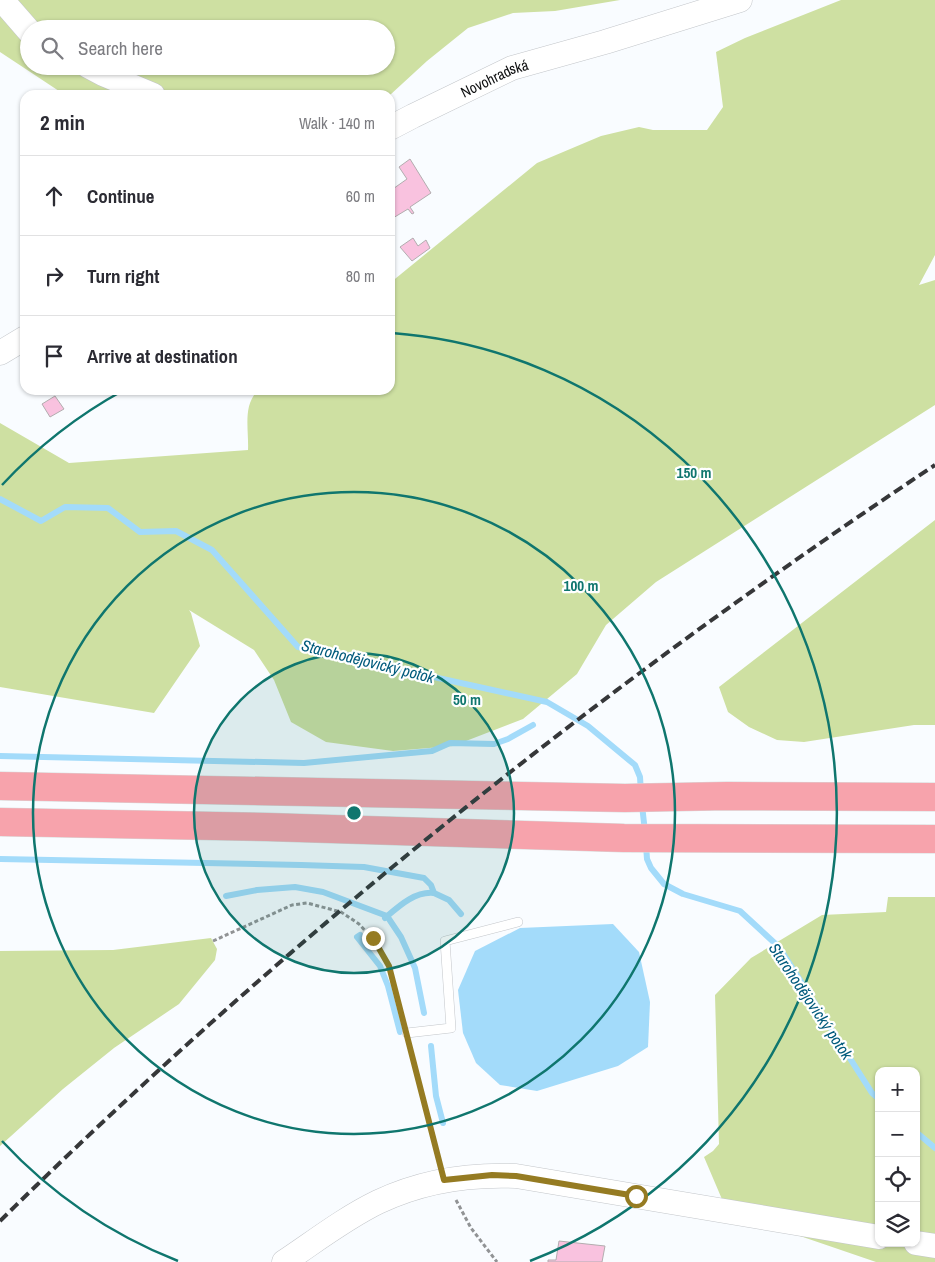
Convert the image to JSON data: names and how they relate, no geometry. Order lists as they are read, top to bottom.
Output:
{
  "streets": {
    "street": ["Novohradská"]
  },
  "water": ["Starohodějovický potok"],
  "page": {
    "search": "Search here",
    "heading": ["2 min", "Walk · 140 m"],
    "list": [
      ["Continue", "60 m"],
      ["Turn right", "80 m"],
      "Arrive at destination"
    ],
    "map_buttons": ["+", "−"]
  },
  "rings": ["150 m", "100 m", "50 m"]
}
